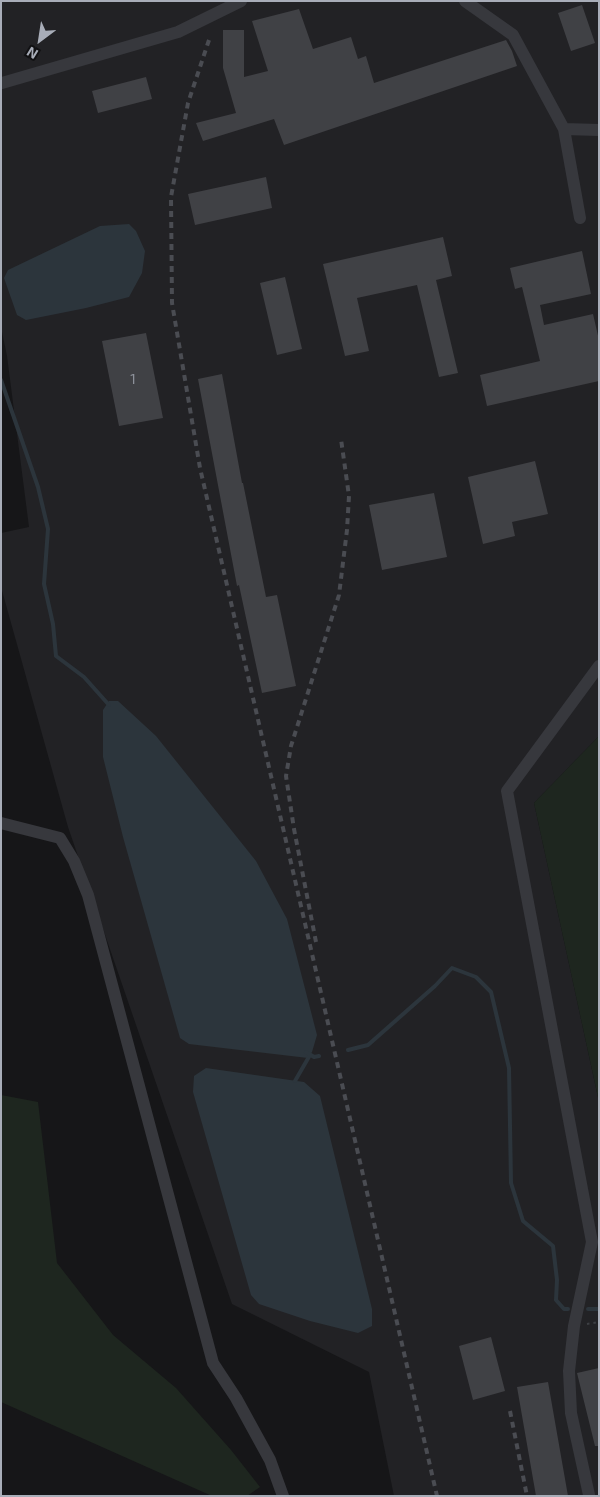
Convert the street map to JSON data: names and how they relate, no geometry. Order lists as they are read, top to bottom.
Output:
{
  "house_numbers": ["1"],
  "north": "bottom left"
}
